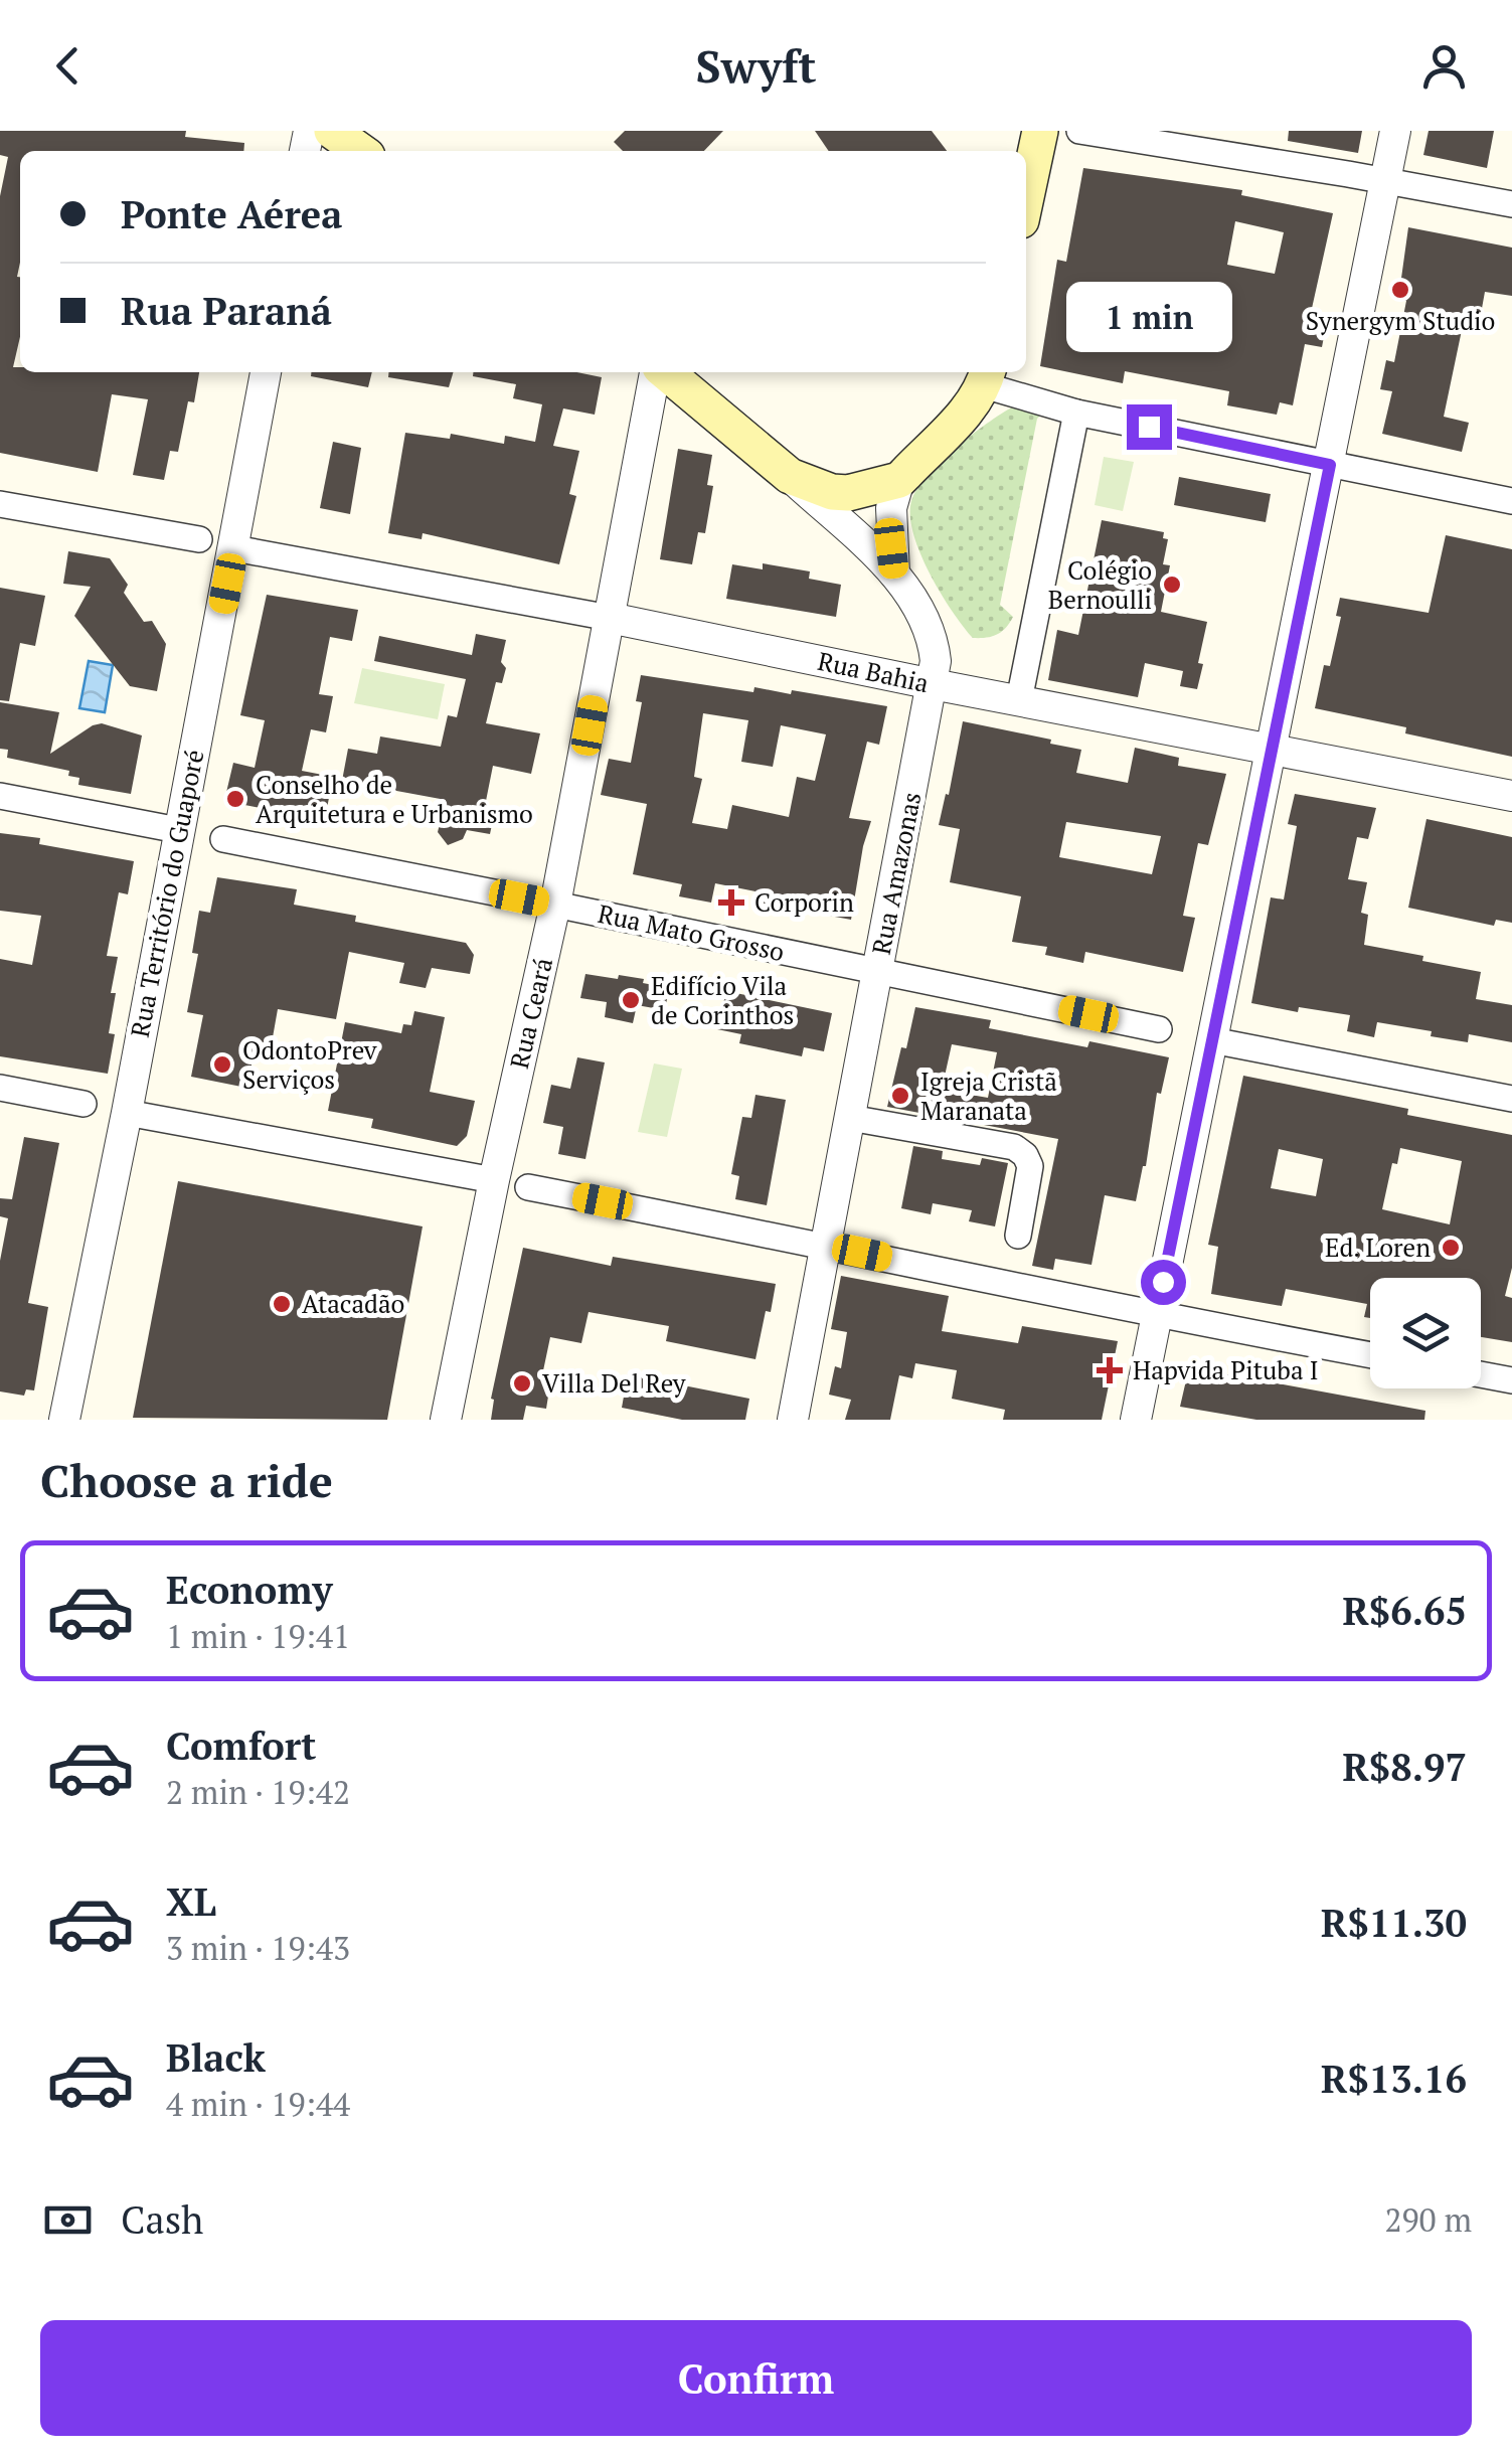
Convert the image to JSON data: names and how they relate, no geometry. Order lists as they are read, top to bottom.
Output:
{
  "streets": {
    "street": [
      "Rua Bahia",
      "Rua Amazonas",
      "Rua Território do Guaporé",
      "Rua Mato Grosso",
      "Rua Ceará"
    ]
  },
  "crossings": [
    ["Rua Bahia", "Rua Amazonas"],
    ["Rua Bahia", "Rua Território do Guaporé"],
    ["Rua Bahia", "Rua Ceará"],
    ["Rua Amazonas", "Rua Mato Grosso"],
    ["Rua Mato Grosso", "Rua Ceará"]
  ],
  "places": {
    "other": [
      "Synergym Studio",
      "Colégio Bernoulli",
      "Conselho de Arquitetura e Urbanismo",
      "Edifício Vila de Corinthos",
      "OdontoPrev Serviços",
      "Igreja Cristã Maranata",
      "Ed. Loren",
      "Atacadão",
      "Villa Del Rey"
    ],
    "health": ["Corporin", "Hapvida Pituba I"]
  },
  "page": {
    "header": "Swyft",
    "banner": ["Ponte Aérea", "Rua Paraná"],
    "bubble": "1 min",
    "heading": "Choose a ride",
    "list": [
      {
        "name": "Economy",
        "note": "1 min · 19:41",
        "value": "R$6.65"
      },
      {
        "name": "Comfort",
        "note": "2 min · 19:42",
        "value": "R$8.97"
      },
      {
        "name": "XL",
        "note": "3 min · 19:43",
        "value": "R$11.30"
      },
      {
        "name": "Black",
        "note": "4 min · 19:44",
        "value": "R$13.16"
      }
    ],
    "pay": ["Cash", "290 m"],
    "buttons": "Confirm"
  }
}
